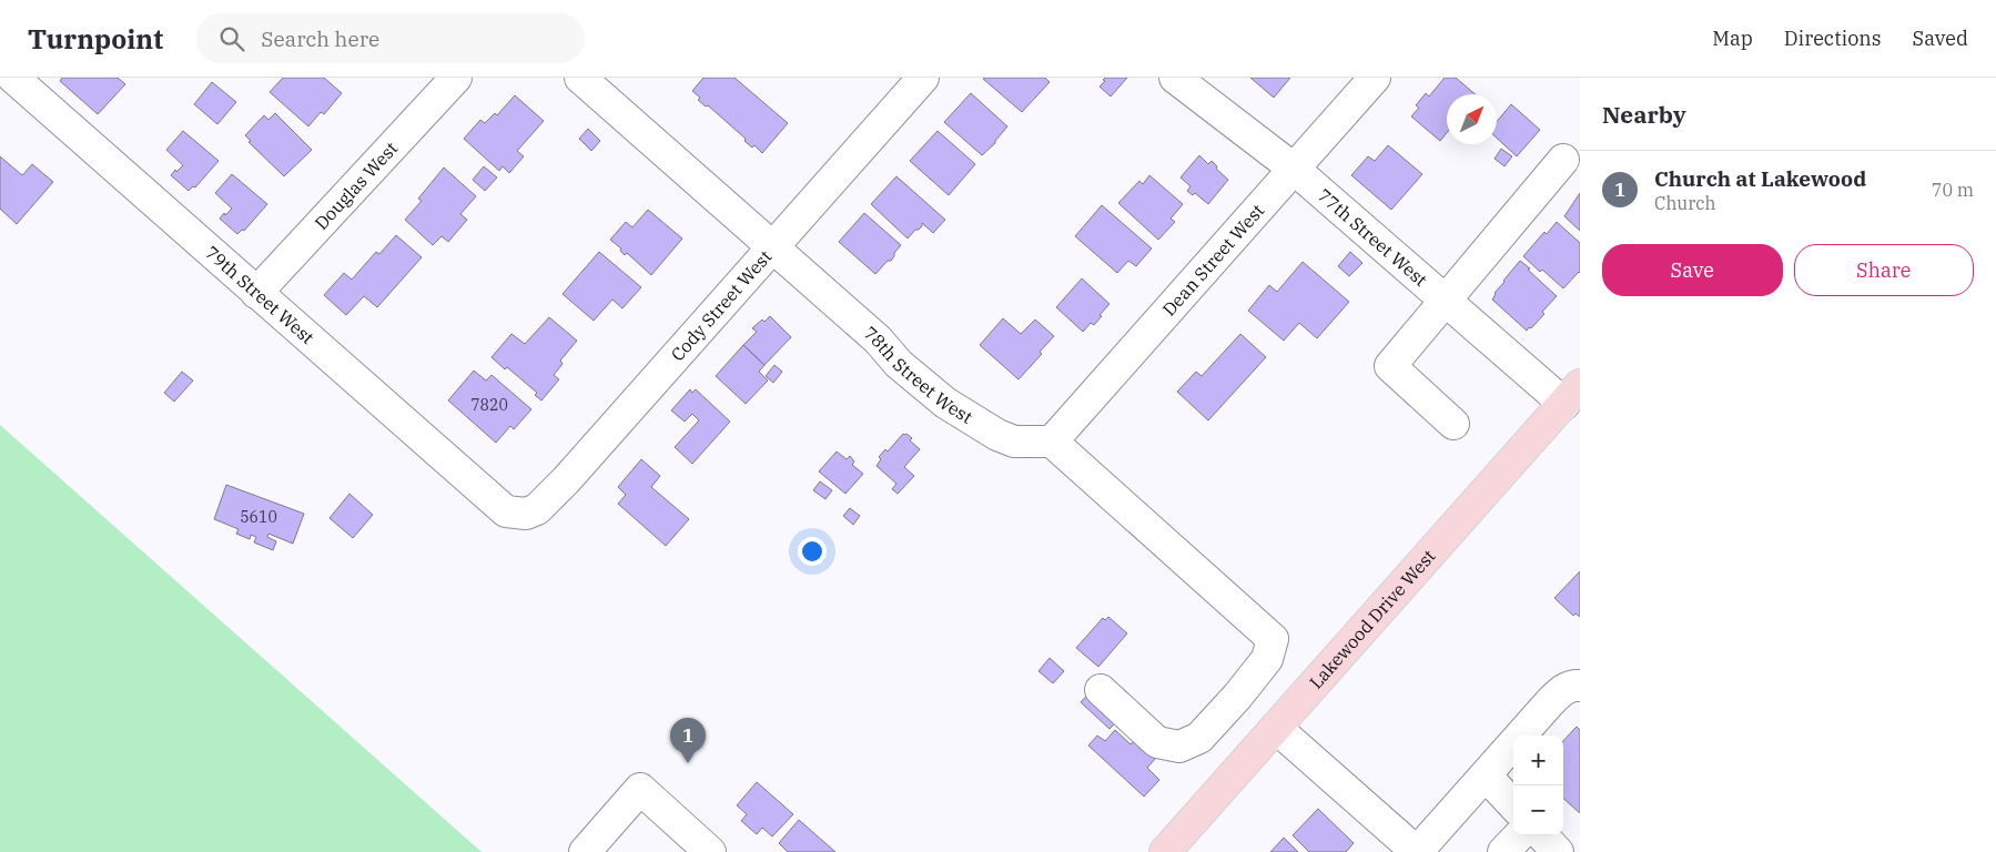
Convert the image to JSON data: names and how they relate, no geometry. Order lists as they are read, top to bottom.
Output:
{
  "streets": {
    "main road": ["Lakewood Drive West"],
    "street": [
      "Douglas West",
      "77th Street West",
      "Dean Street West",
      "79th Street West",
      "Cody Street West",
      "78th Street West"
    ]
  },
  "crossings": [
    ["Douglas West", "79th Street West"],
    ["77th Street West", "Dean Street West"],
    ["77th Street West", "Lakewood Drive West"],
    ["Dean Street West", "78th Street West"],
    ["79th Street West", "Cody Street West"],
    ["Cody Street West", "78th Street West"]
  ],
  "house_numbers": ["7820", "5610"],
  "north": "top right",
  "page": {
    "header": "Turnpoint",
    "search": "Search here",
    "nav": ["Map", "Directions", "Saved"],
    "heading": "Nearby",
    "list": [
      {
        "mark": "1",
        "name": "Church at Lakewood",
        "note": "Church",
        "value": "70 m"
      }
    ],
    "buttons": ["Save", "Share"],
    "pins": "1",
    "map_buttons": ["+", "−"]
  }
}
